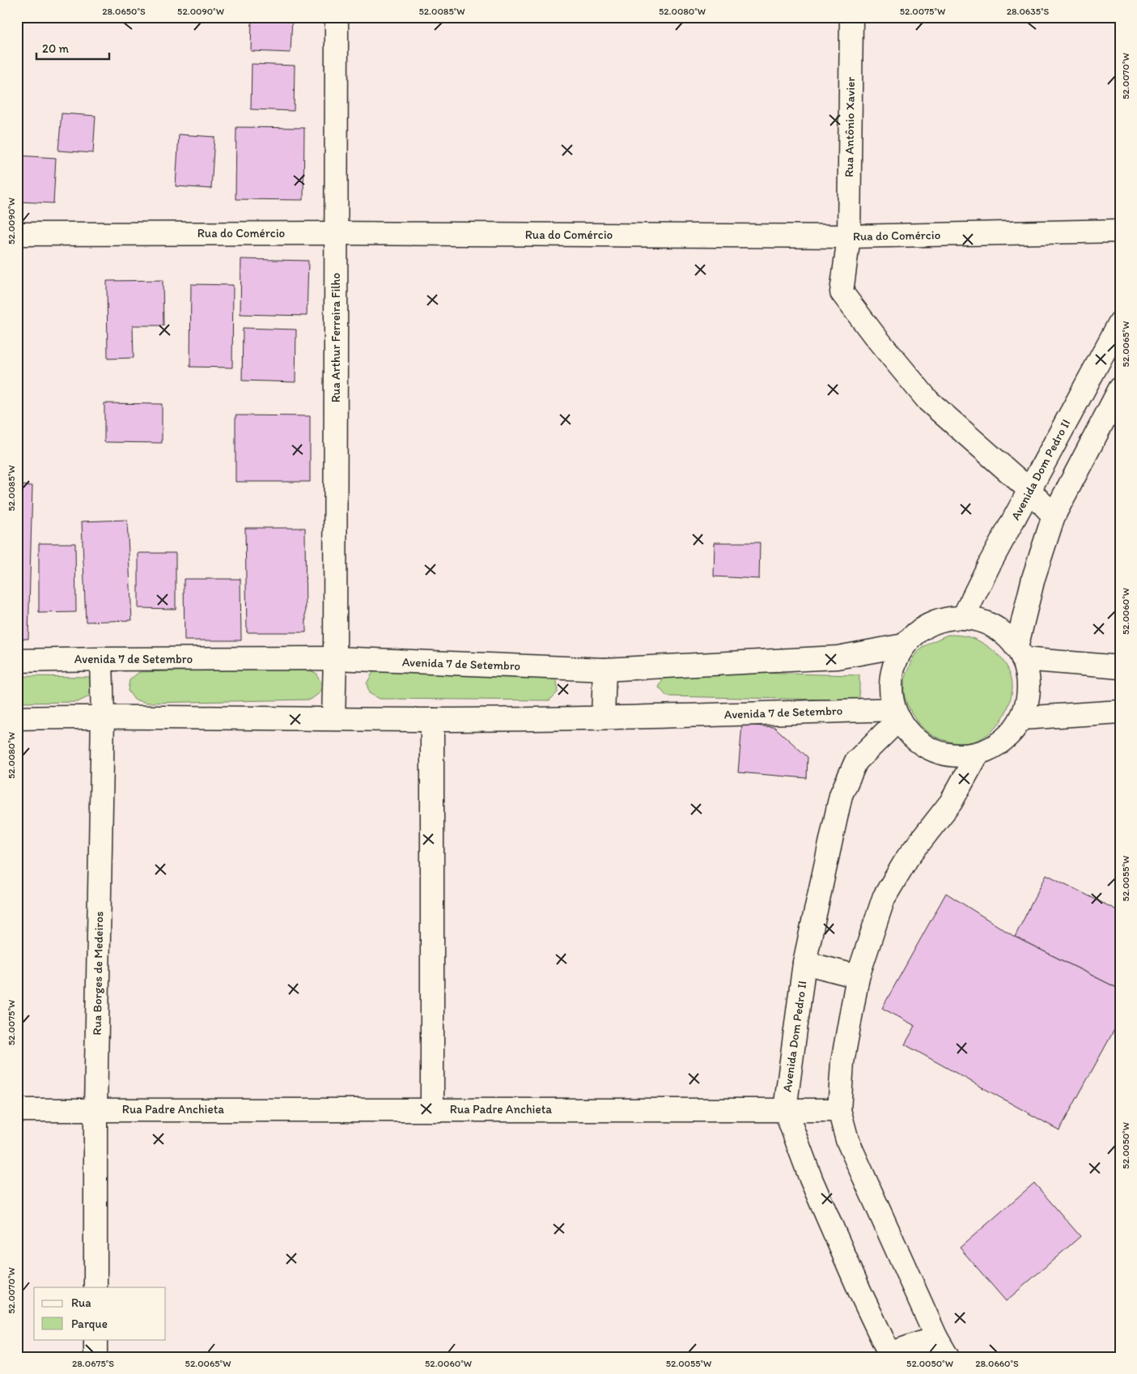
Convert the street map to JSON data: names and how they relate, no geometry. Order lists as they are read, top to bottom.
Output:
{
  "streets": {
    "street": [
      "Rua Antônio Xavier",
      "Rua do Comércio",
      "Rua Arthur Ferreira Filho",
      "Avenida Dom Pedro II",
      "Avenida 7 de Setembro",
      "Rua Borges de Medeiros",
      "Rua Padre Anchieta"
    ]
  },
  "crossings": [
    ["Rua Antônio Xavier", "Rua do Comércio"],
    ["Rua Antônio Xavier", "Avenida Dom Pedro II"],
    ["Rua do Comércio", "Rua Arthur Ferreira Filho"],
    ["Rua Arthur Ferreira Filho", "Avenida 7 de Setembro"],
    ["Avenida Dom Pedro II", "Avenida 7 de Setembro"],
    ["Avenida Dom Pedro II", "Rua Padre Anchieta"],
    ["Avenida 7 de Setembro", "Rua Borges de Medeiros"],
    ["Rua Borges de Medeiros", "Rua Padre Anchieta"]
  ],
  "legend": ["Rua", "Parque"],
  "scale_bar": "20 m",
  "coordinates": [
    "28.0650°S",
    "52.0090°W",
    "52.0085°W",
    "52.0080°W",
    "52.0075°W",
    "28.0635°S",
    "52.0070°W",
    "52.0065°W",
    "52.0060°W",
    "52.0055°W",
    "52.0050°W",
    "28.0675°S",
    "28.0660°S"
  ]
}
